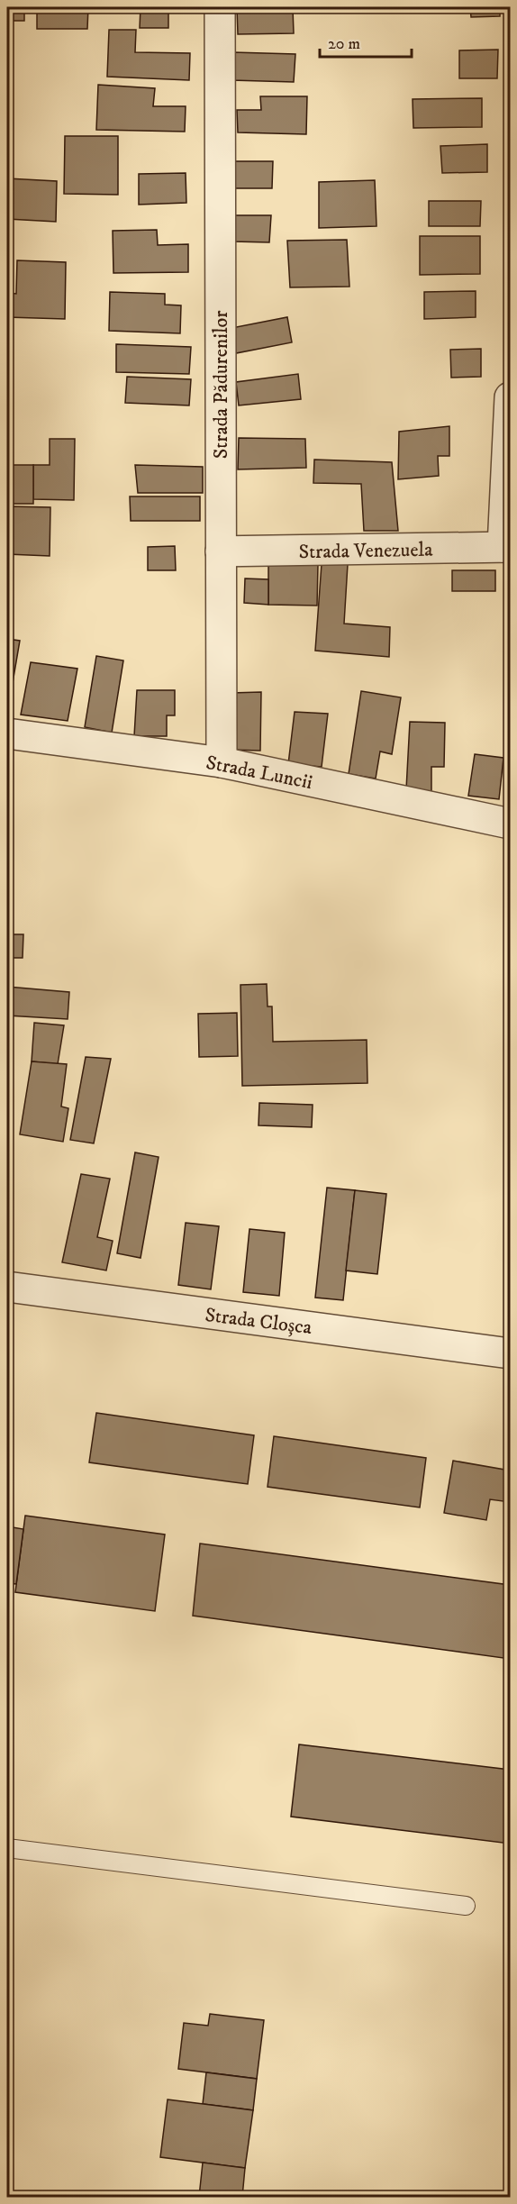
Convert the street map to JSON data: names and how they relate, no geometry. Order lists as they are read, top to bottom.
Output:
{
  "streets": {
    "street": [
      "Strada Pădurenilor",
      "Strada Venezuela",
      "Strada Luncii",
      "Strada Cloșca"
    ]
  },
  "crossings": [
    ["Strada Pădurenilor", "Strada Venezuela"],
    ["Strada Pădurenilor", "Strada Luncii"]
  ],
  "scale_bar": "20 m"
}
